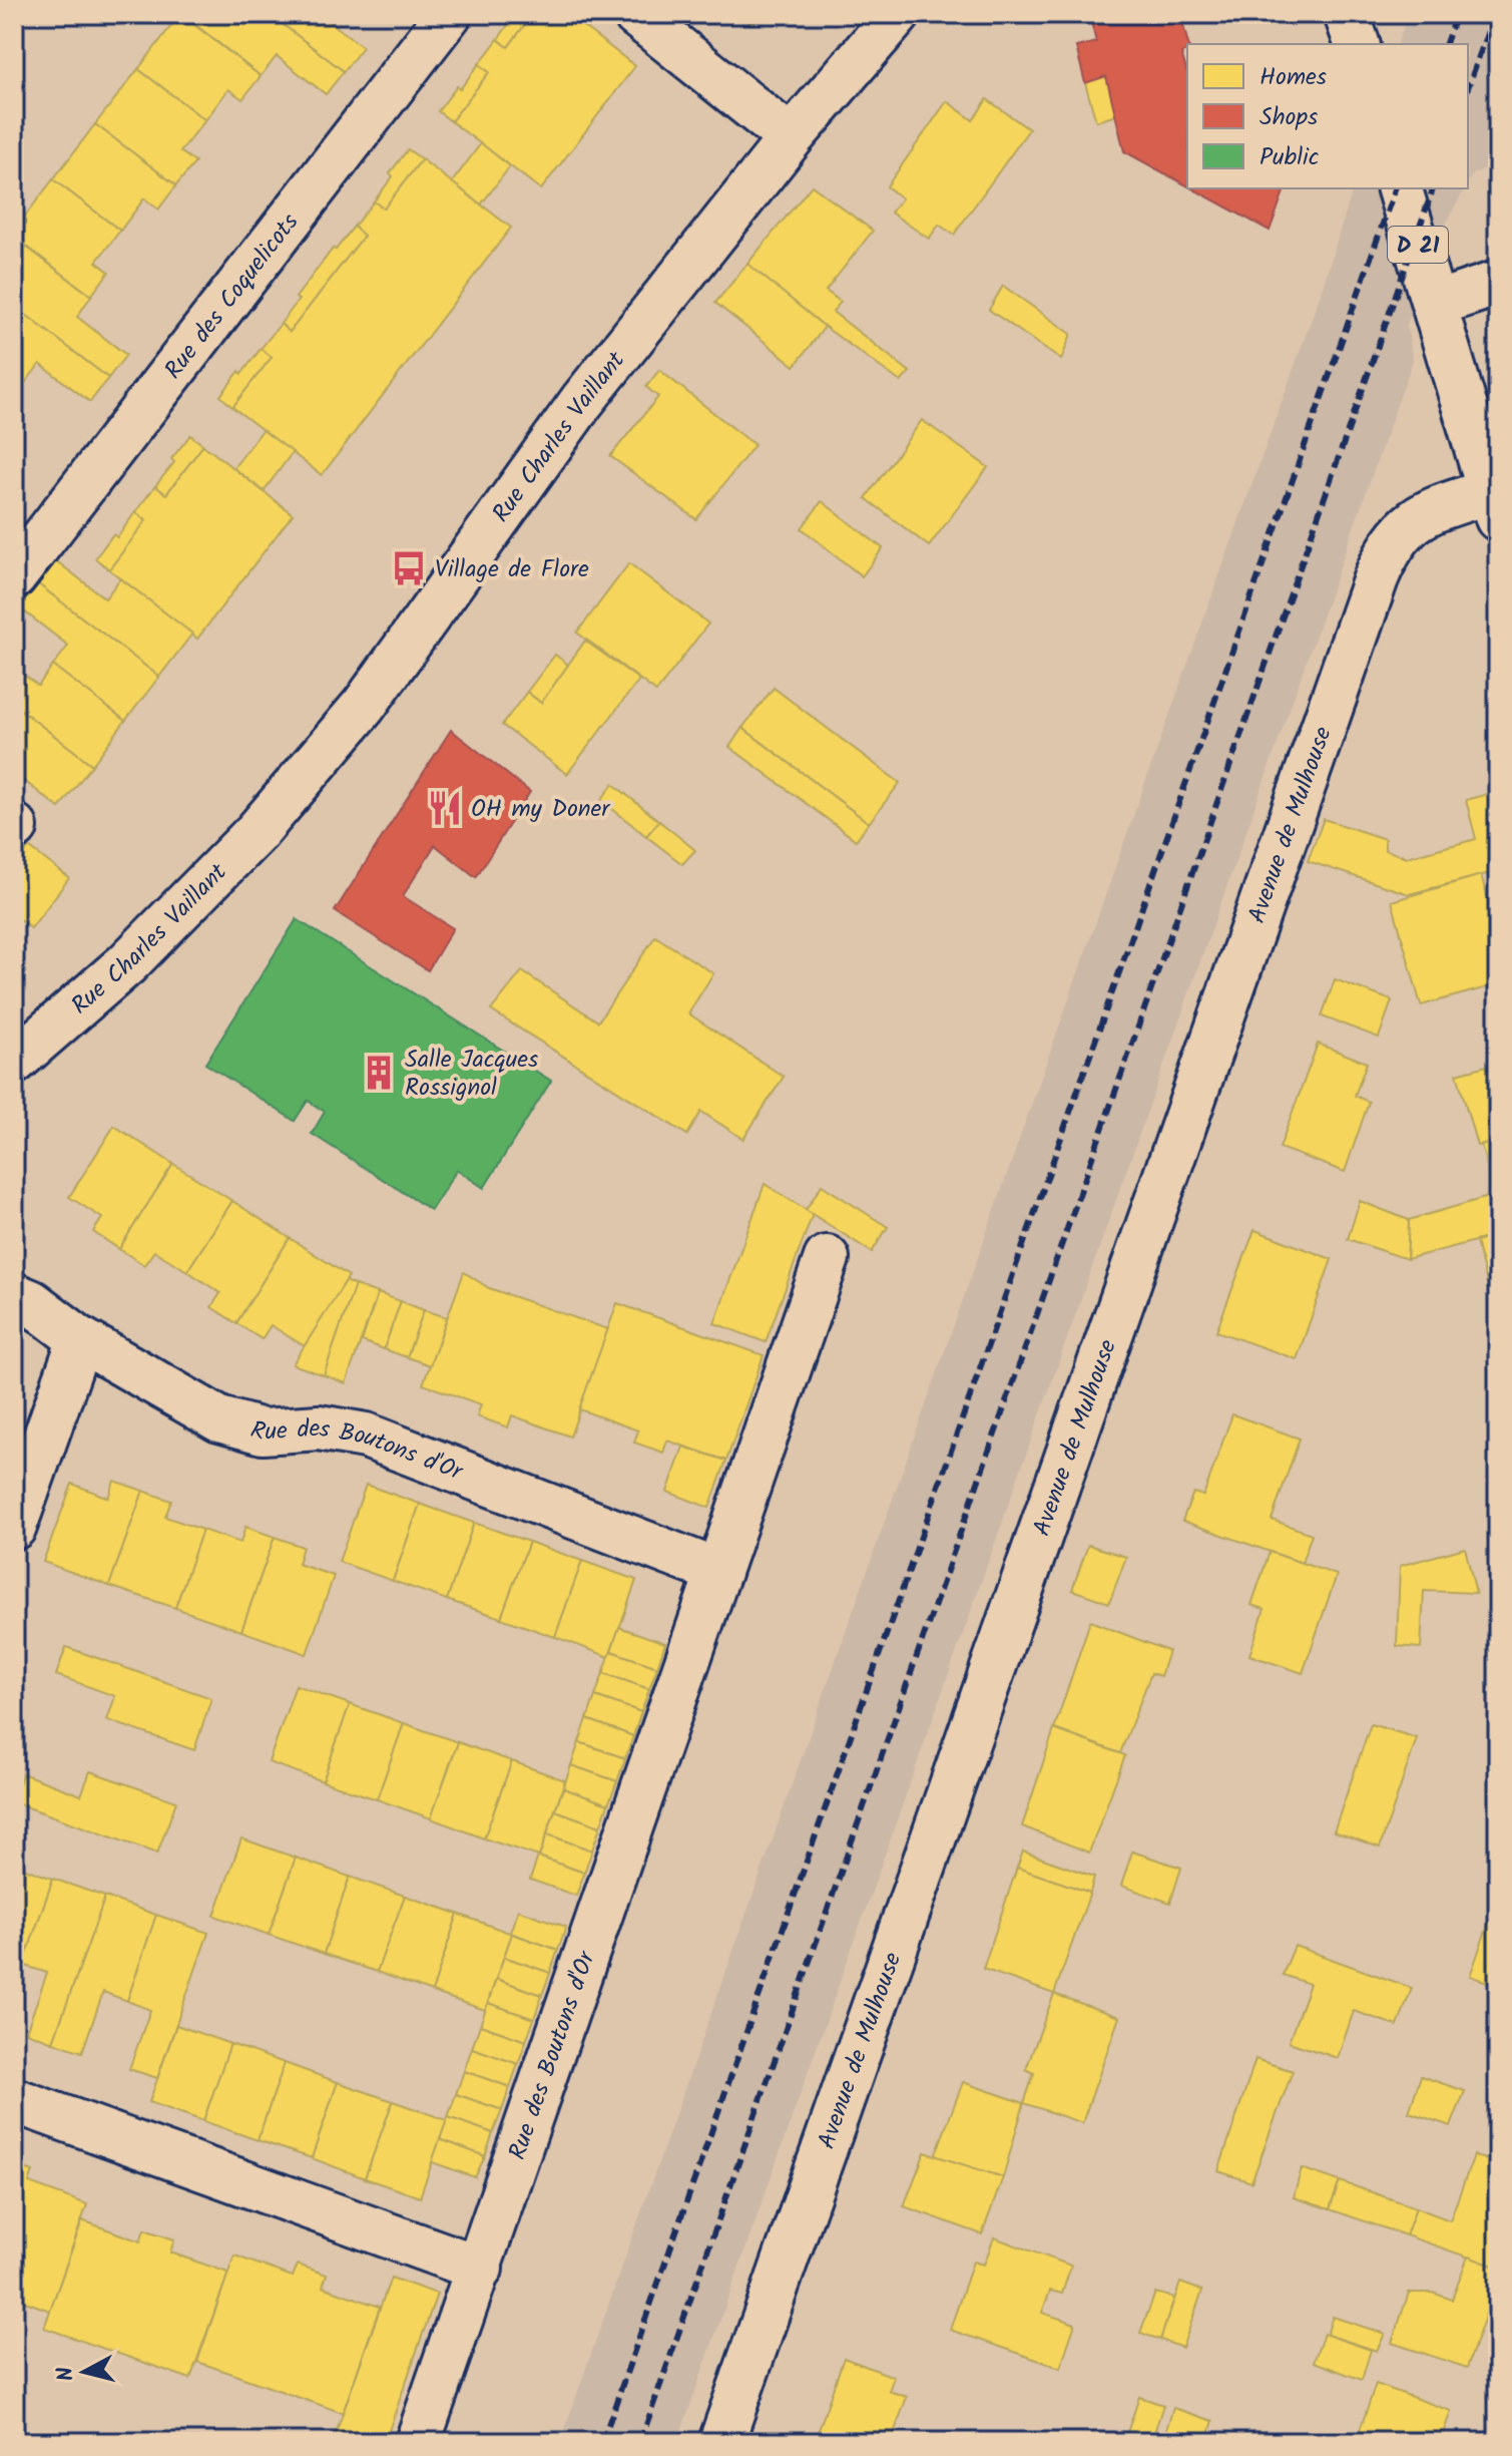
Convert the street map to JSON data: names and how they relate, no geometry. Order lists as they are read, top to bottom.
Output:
{
  "streets": {
    "street": [
      "D 21",
      "Rue des Coquelicots",
      "Rue Charles Vaillant",
      "Avenue de Mulhouse",
      "Rue des Boutons d'Or"
    ]
  },
  "crossings": [
    ["D 21", "Avenue de Mulhouse"]
  ],
  "places": {
    "bus stop": ["Village de Flore"],
    "restaurant": ["OH my Doner"],
    "building": ["Salle Jacques Rossignol"]
  },
  "legend": ["Homes", "Shops", "Public"],
  "north": "left"
}
